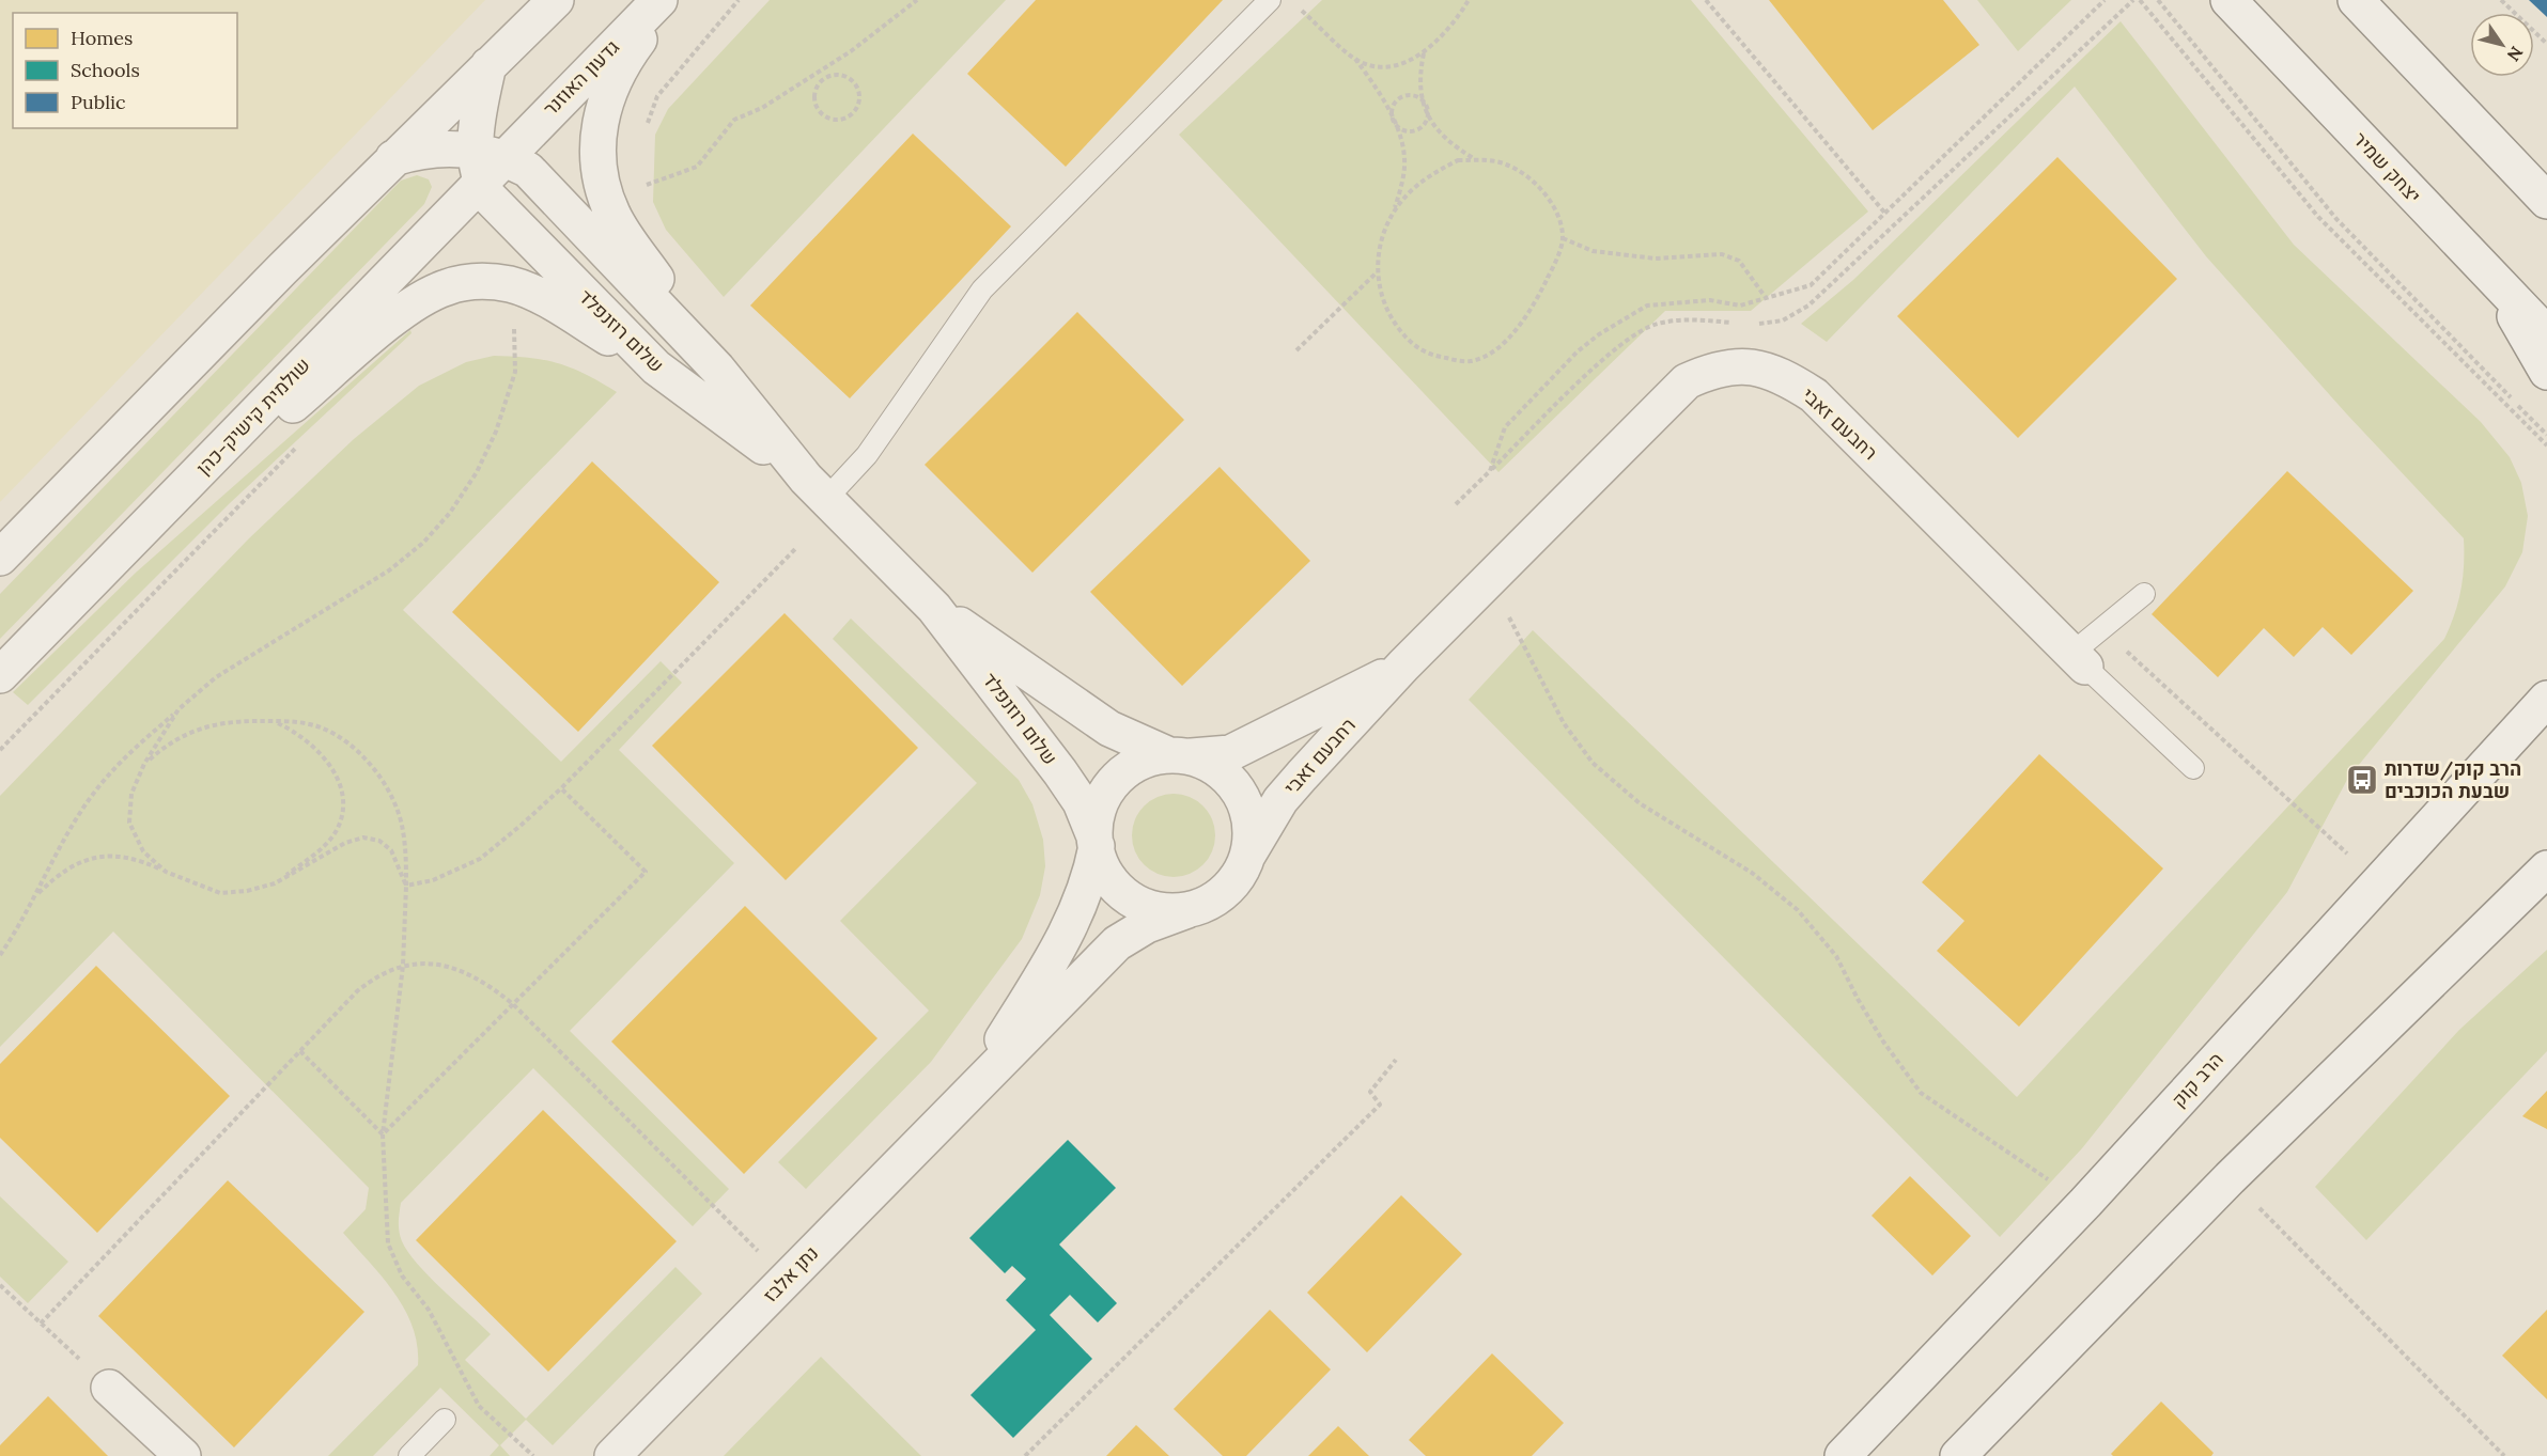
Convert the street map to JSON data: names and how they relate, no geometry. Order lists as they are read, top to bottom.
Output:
{
  "streets": {
    "street": [
      "גדעון האוזנר",
      "יצחק שמיר",
      "שלום רוזנפלד",
      "שולמית קישיק-כהן",
      "רחבעם זאבי",
      "הרב קוק",
      "נתן אלבז"
    ]
  },
  "crossings": [
    ["גדעון האוזנר", "שלום רוזנפלד"],
    ["גדעון האוזנר", "שולמית קישיק-כהן"],
    ["שלום רוזנפלד", "שולמית קישיק-כהן"],
    ["שלום רוזנפלד", "רחבעם זאבי"],
    ["שלום רוזנפלד", "נתן אלבז"],
    ["רחבעם זאבי", "נתן אלבז"]
  ],
  "places": {
    "bus stop": ["הרב קוק/שדרות שבעת הכוכבים"]
  },
  "legend": ["Homes", "Schools", "Public"],
  "north": "bottom right"
}
